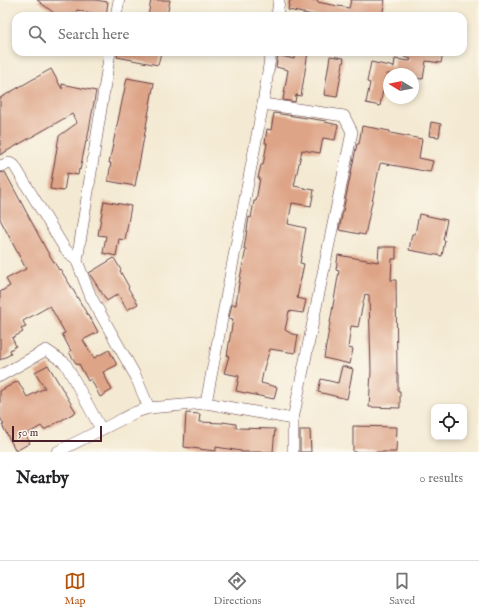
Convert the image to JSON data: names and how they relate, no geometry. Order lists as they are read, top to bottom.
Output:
{
  "scale_bar": "50 m",
  "north": "left",
  "page": {
    "search": "Search here",
    "scale": "50 m",
    "heading": ["Nearby", "0 results"],
    "nav": ["Map", "Directions", "Saved"]
  }
}
